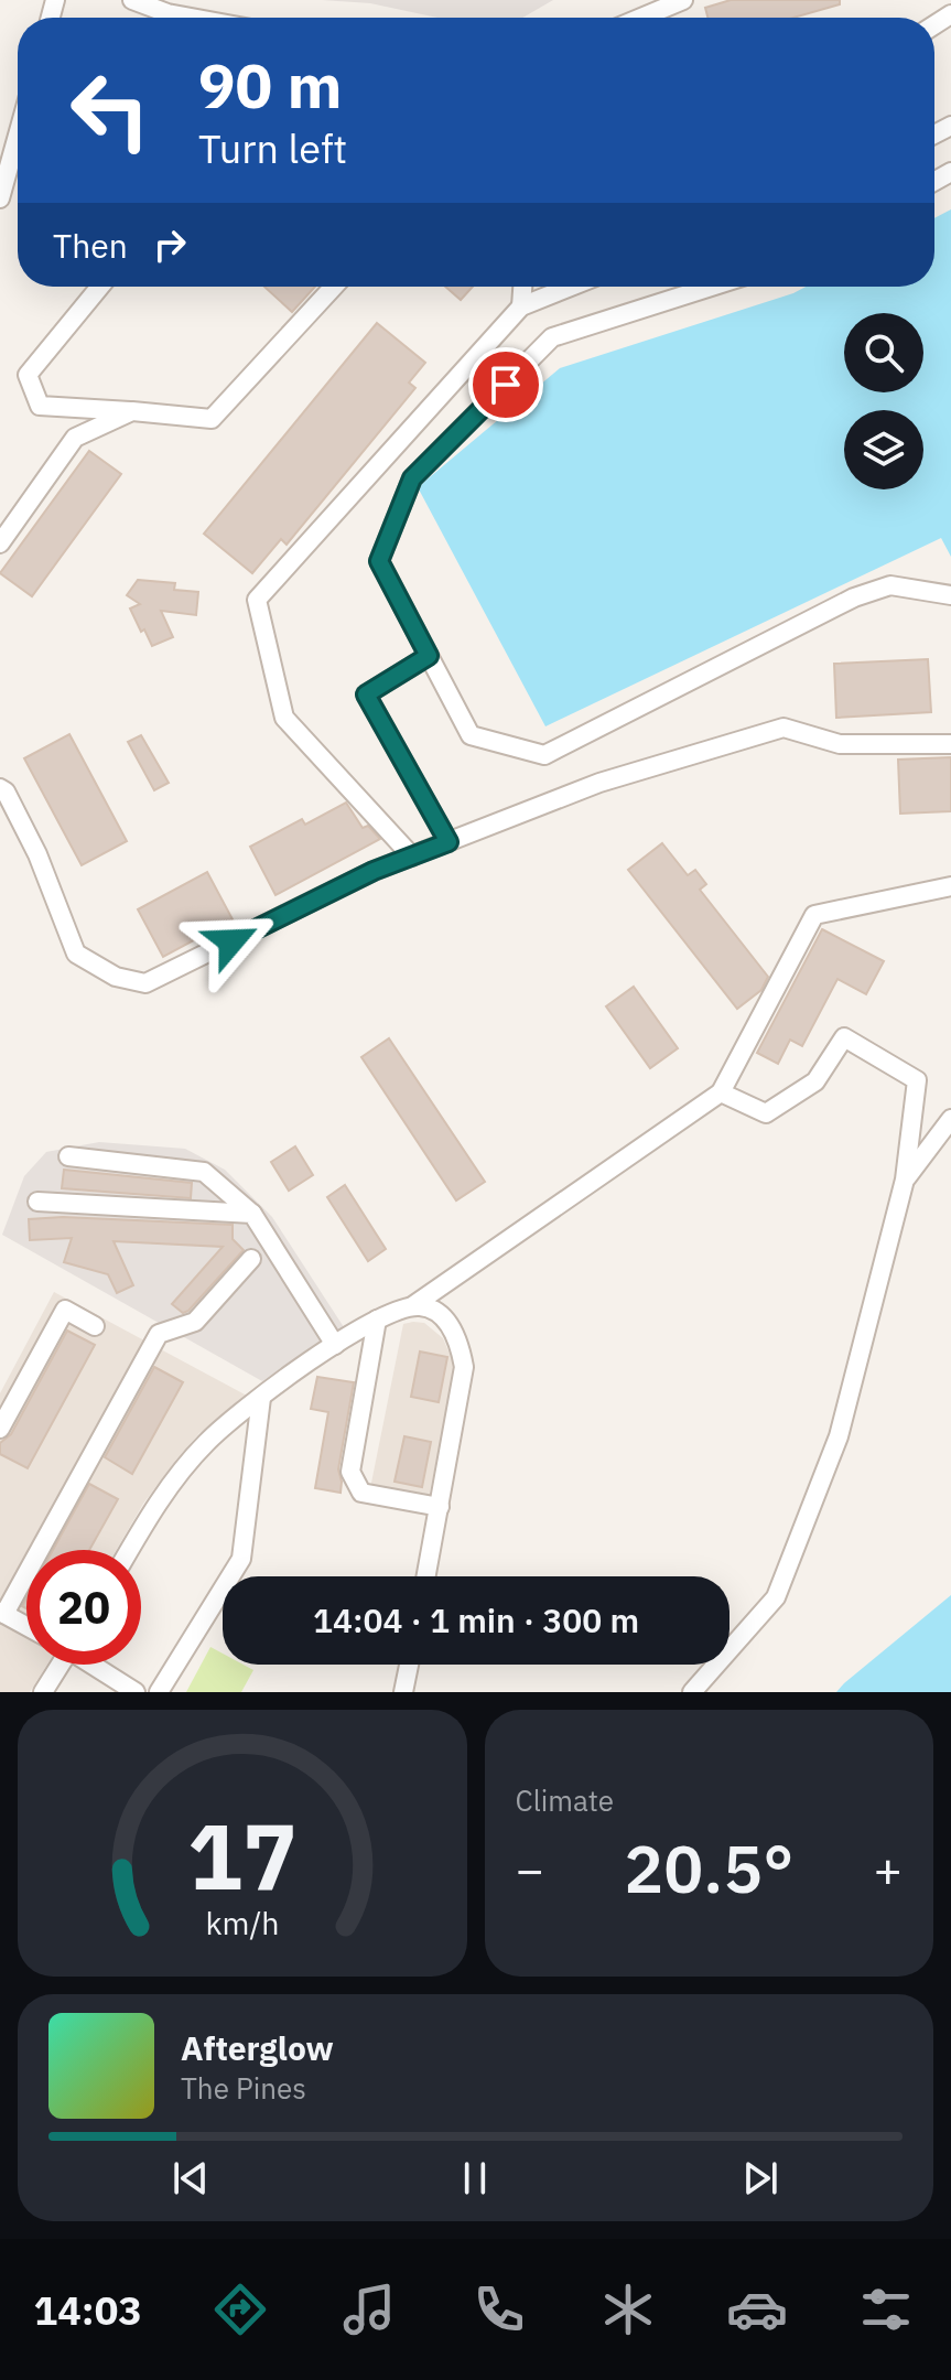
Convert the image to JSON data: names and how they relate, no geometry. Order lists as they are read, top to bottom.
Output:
{
  "page": {
    "turn": ["90 m", "Turn left"],
    "then": "Then",
    "limit": "20",
    "trip": "14:04 · 1 min · 300 m",
    "tile": "Climate",
    "heat": ["−", "20.5°", "+"],
    "song": ["Afterglow", "The Pines"],
    "tabs": "14:03",
    "gauge": ["17", "km/h"]
  }
}
